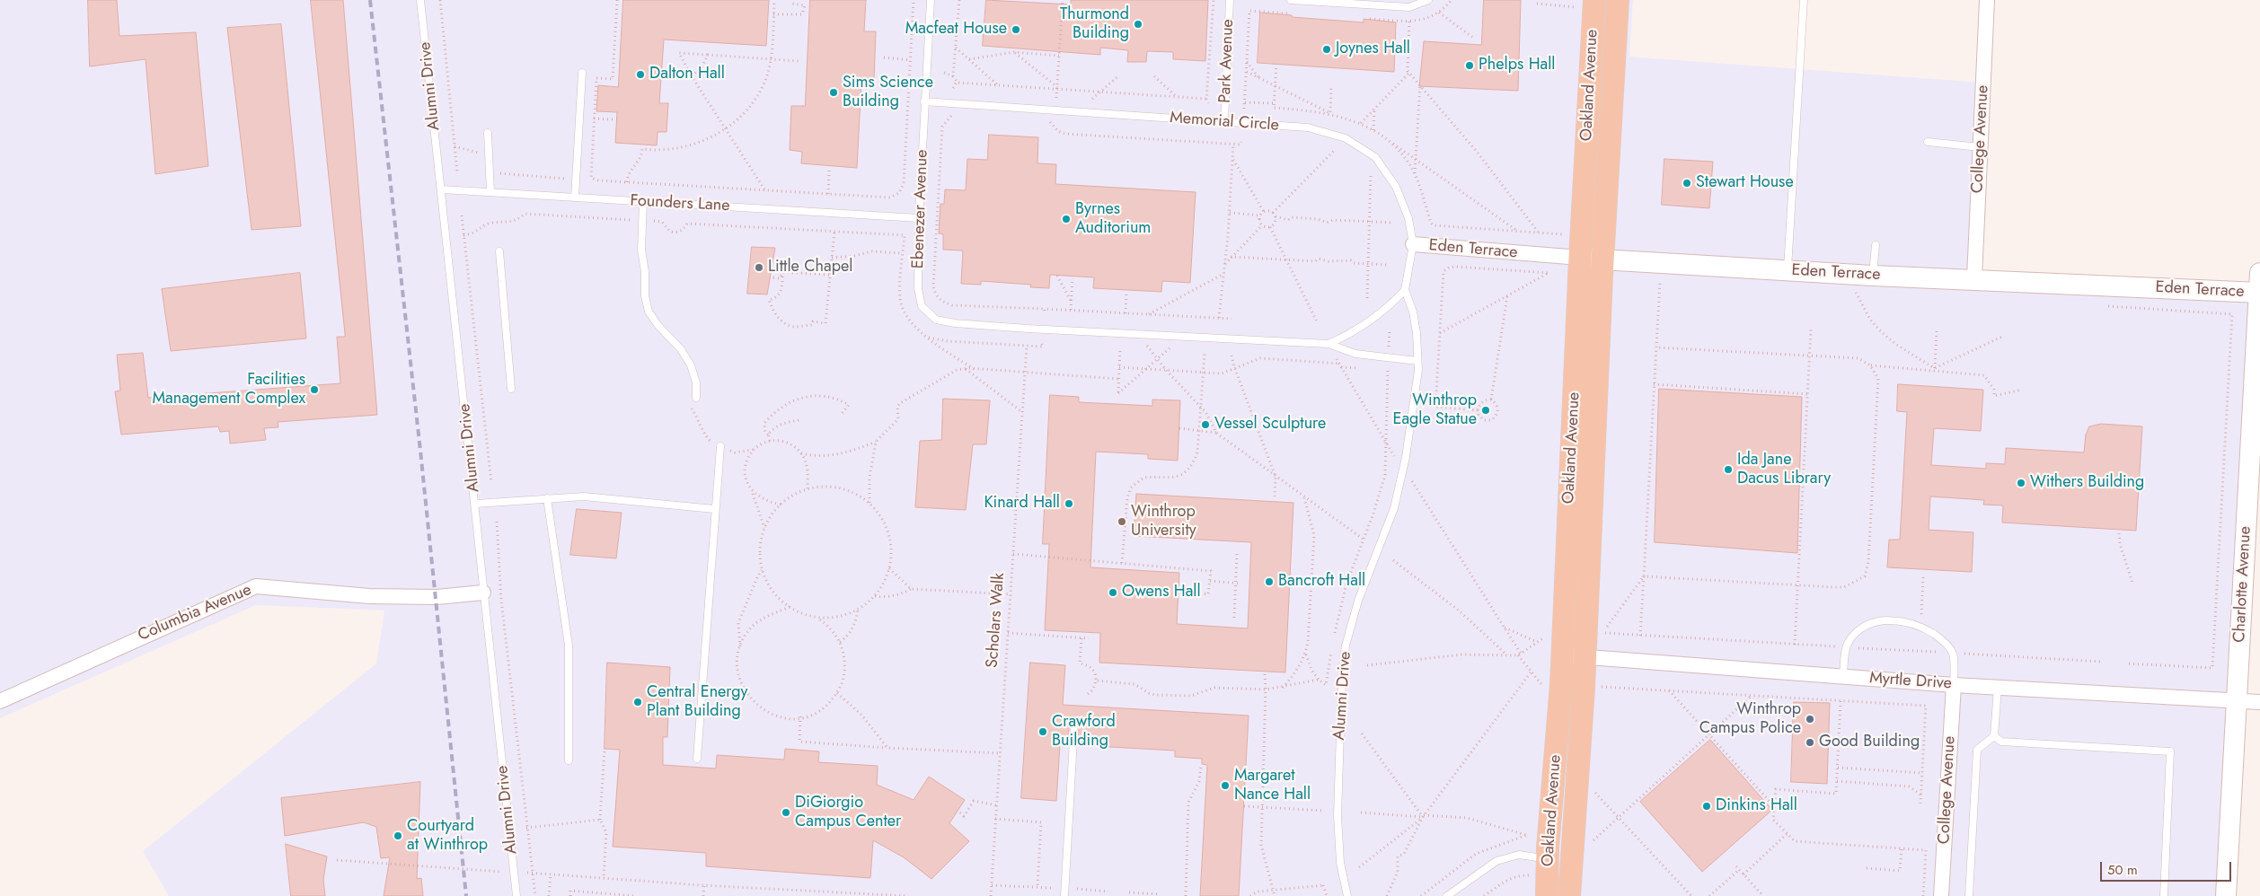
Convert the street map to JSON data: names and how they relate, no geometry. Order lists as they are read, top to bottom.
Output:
{
  "streets": {
    "main road": ["Oakland Avenue"],
    "street": [
      "College Avenue",
      "Eden Terrace",
      "Charlotte Avenue",
      "Columbia Avenue",
      "Myrtle Drive"
    ],
    "lane": [
      "Park Avenue",
      "Alumni Drive",
      "Memorial Circle",
      "Founders Lane",
      "Ebenezer Avenue"
    ],
    "path": ["Scholars Walk"]
  },
  "crossings": [
    ["Park Avenue", "Memorial Circle"],
    ["Oakland Avenue", "Eden Terrace"],
    ["Oakland Avenue", "Myrtle Drive"],
    ["Alumni Drive", "Founders Lane"],
    ["Alumni Drive", "Columbia Avenue"],
    ["Memorial Circle", "Ebenezer Avenue"],
    ["Memorial Circle", "Eden Terrace"],
    ["College Avenue", "Eden Terrace"],
    ["College Avenue", "Myrtle Drive"],
    ["Founders Lane", "Ebenezer Avenue"],
    ["Eden Terrace", "Charlotte Avenue"],
    ["Charlotte Avenue", "Myrtle Drive"]
  ],
  "places": [
    "Thurmond Building",
    "Macfeat House",
    "Joynes Hall",
    "Phelps Hall",
    "Dalton Hall",
    "Sims Science Building",
    "Stewart House",
    "Byrnes Auditorium",
    "Little Chapel",
    "Facilities Management Complex",
    "Winthrop Eagle Statue",
    "Vessel Sculpture",
    "Ida Jane Dacus Library",
    "Withers Building",
    "Kinard Hall",
    "Winthrop University",
    "Bancroft Hall",
    "Owens Hall",
    "Central Energy Plant Building",
    "Winthrop Campus Police",
    "Crawford Building",
    "Good Building",
    "Margaret Nance Hall",
    "Dinkins Hall",
    "DiGiorgio Campus Center",
    "Courtyard at Winthrop"
  ],
  "scale_bar": "50 m"
}
